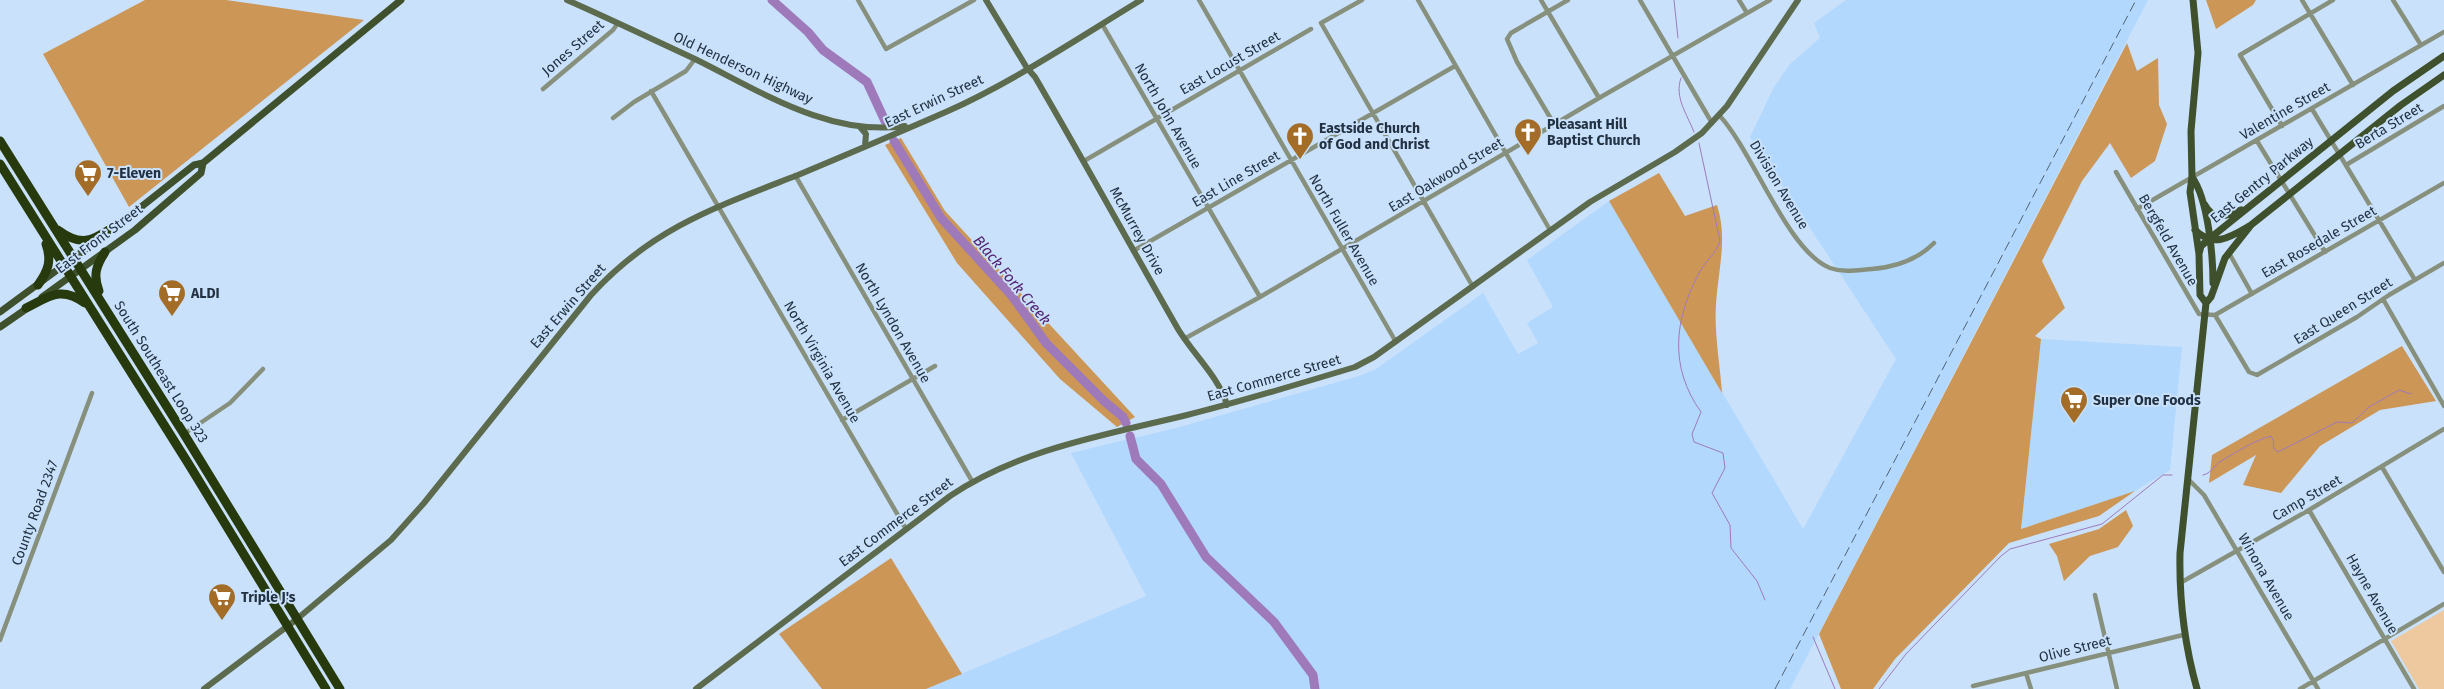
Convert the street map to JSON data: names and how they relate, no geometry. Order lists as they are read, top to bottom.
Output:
{
  "streets": {
    "highway": ["South Southeast Loop 323"],
    "main road": ["East Gentry Parkway", "East Front Street"],
    "street": [
      "Jones Street",
      "East Locust Street",
      "Old Henderson Highway",
      "East Erwin Street",
      "Valentine Street",
      "North John Avenue",
      "Berta Street",
      "East Oakwood Street",
      "East Line Street",
      "Division Avenue",
      "North Fuller Avenue",
      "McMurrey Drive",
      "Bergfeld Avenue",
      "East Rosedale Street",
      "East Queen Street",
      "North Lyndon Avenue",
      "North Virginia Avenue",
      "East Commerce Street",
      "Camp Street",
      "County Road 2347",
      "Winona Avenue",
      "Hayne Avenue",
      "Olive Street"
    ]
  },
  "crossings": [
    ["Jones Street", "Old Henderson Highway"],
    ["East Locust Street", "North John Avenue"],
    ["East Locust Street", "North Fuller Avenue"],
    ["East Locust Street", "McMurrey Drive"],
    ["Old Henderson Highway", "East Erwin Street"],
    ["East Erwin Street", "North John Avenue"],
    ["East Erwin Street", "McMurrey Drive"],
    ["East Erwin Street", "North Lyndon Avenue"],
    ["East Erwin Street", "North Virginia Avenue"],
    ["East Erwin Street", "South Southeast Loop 323"],
    ["Valentine Street", "Bergfeld Avenue"],
    ["North John Avenue", "East Oakwood Street"],
    ["North John Avenue", "East Line Street"],
    ["East Oakwood Street", "North Fuller Avenue"],
    ["East Oakwood Street", "McMurrey Drive"],
    ["East Line Street", "North Fuller Avenue"],
    ["East Line Street", "McMurrey Drive"],
    ["Division Avenue", "East Commerce Street"],
    ["North Fuller Avenue", "East Commerce Street"],
    ["McMurrey Drive", "East Commerce Street"],
    ["East Front Street", "South Southeast Loop 323"],
    ["Bergfeld Avenue", "East Rosedale Street"],
    ["East Rosedale Street", "East Queen Street"],
    ["North Lyndon Avenue", "East Commerce Street"],
    ["North Virginia Avenue", "East Commerce Street"],
    ["Camp Street", "Winona Avenue"],
    ["Camp Street", "Hayne Avenue"]
  ],
  "water": ["Black Fork Creek"],
  "places": {
    "church": ["Pleasant Hill Baptist Church", "Eastside Church of God and Christ"],
    "supermarket": [
      "7-Eleven",
      "ALDI",
      "Super One Foods",
      "Triple J's"
    ]
  }
}
